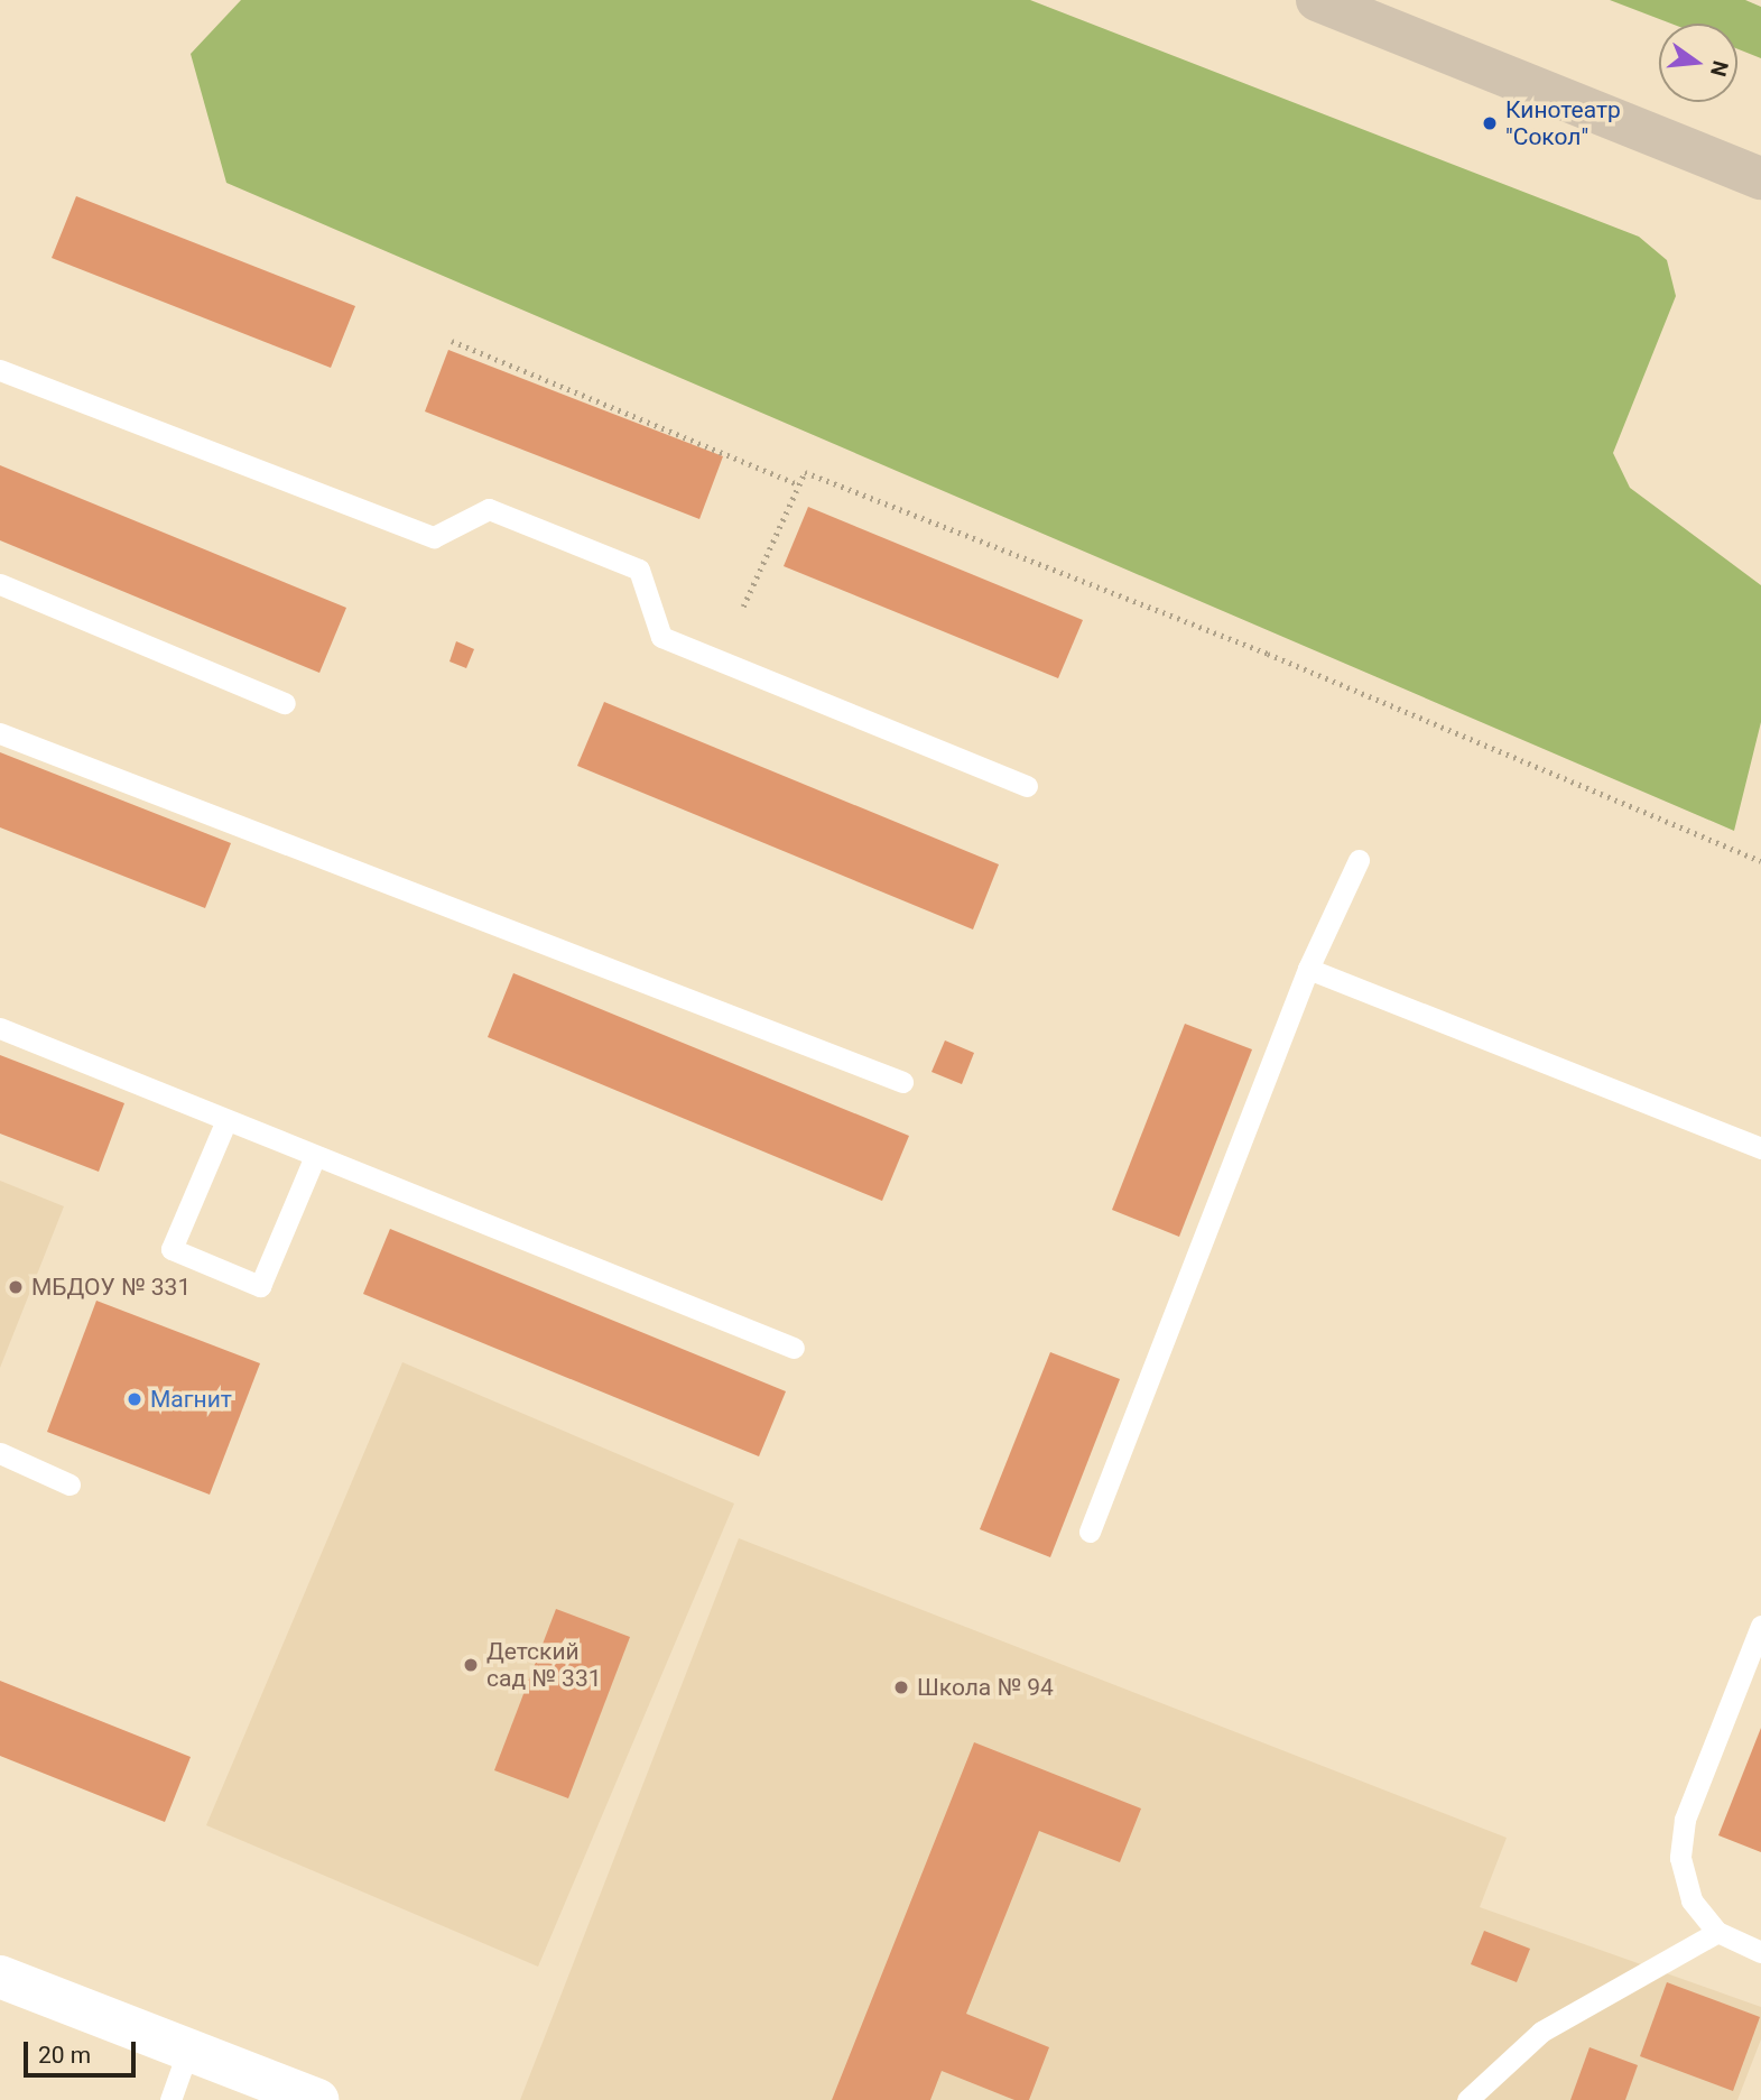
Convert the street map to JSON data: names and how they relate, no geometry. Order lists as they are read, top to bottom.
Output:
{
  "places": [
    "Кинотеатр \"Сокол\"",
    "МБДОУ № 331",
    "Магнит",
    "Детский сад № 331",
    "Школа № 94"
  ],
  "scale_bar": "20 m",
  "north": "right"
}
